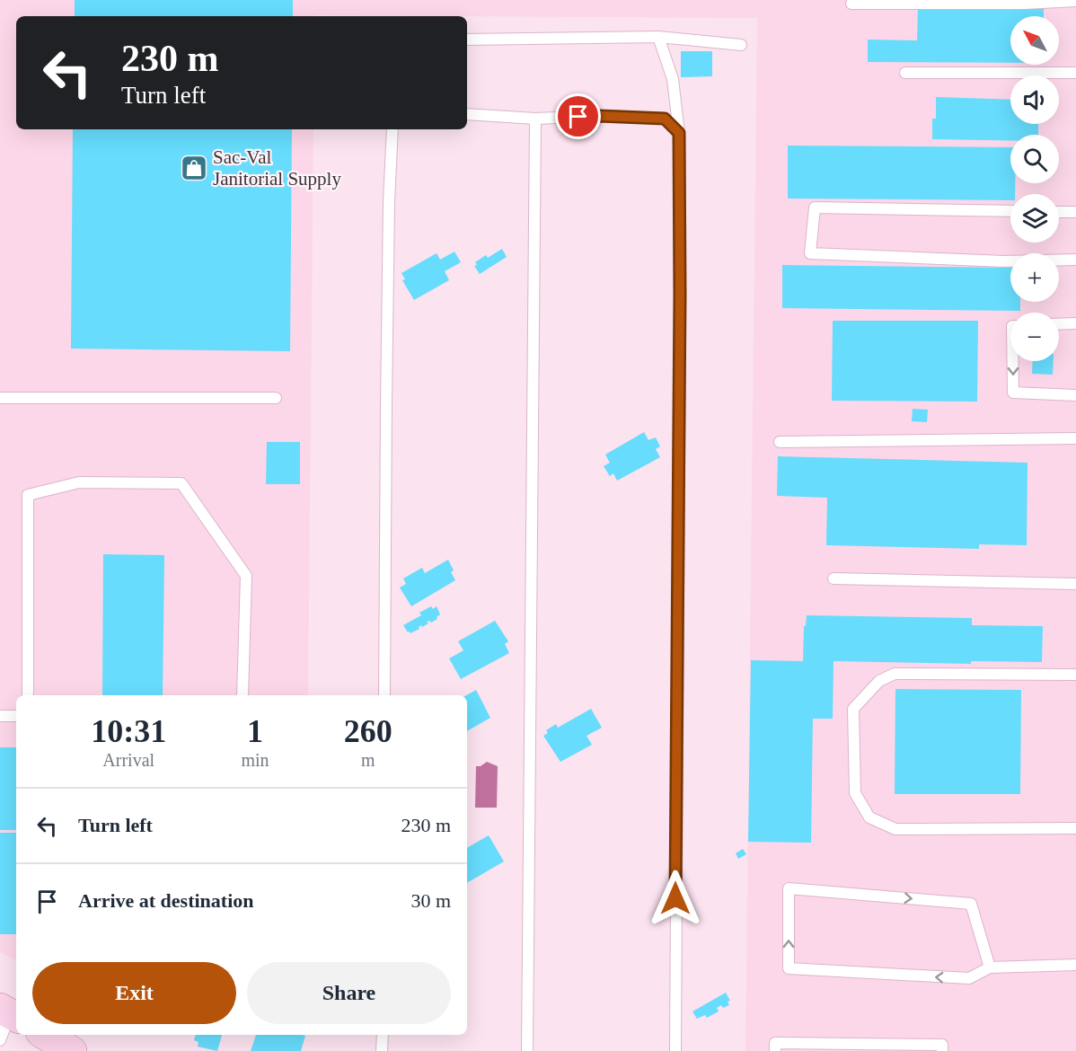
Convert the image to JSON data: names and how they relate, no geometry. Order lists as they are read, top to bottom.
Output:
{
  "places": {
    "shop": ["Sac-Val Janitorial Supply"]
  },
  "north": "top left",
  "page": {
    "map_buttons": ["+", "−"],
    "turn": ["230 m", "Turn left"],
    "eta": [
      "10:31",
      "Arrival",
      "1",
      "min",
      "260",
      "m"
    ],
    "list": [
      {
        "name": "Turn left",
        "value": "230 m"
      },
      {
        "name": "Arrive at destination",
        "value": "30 m"
      }
    ],
    "buttons": ["Exit", "Share"]
  }
}
